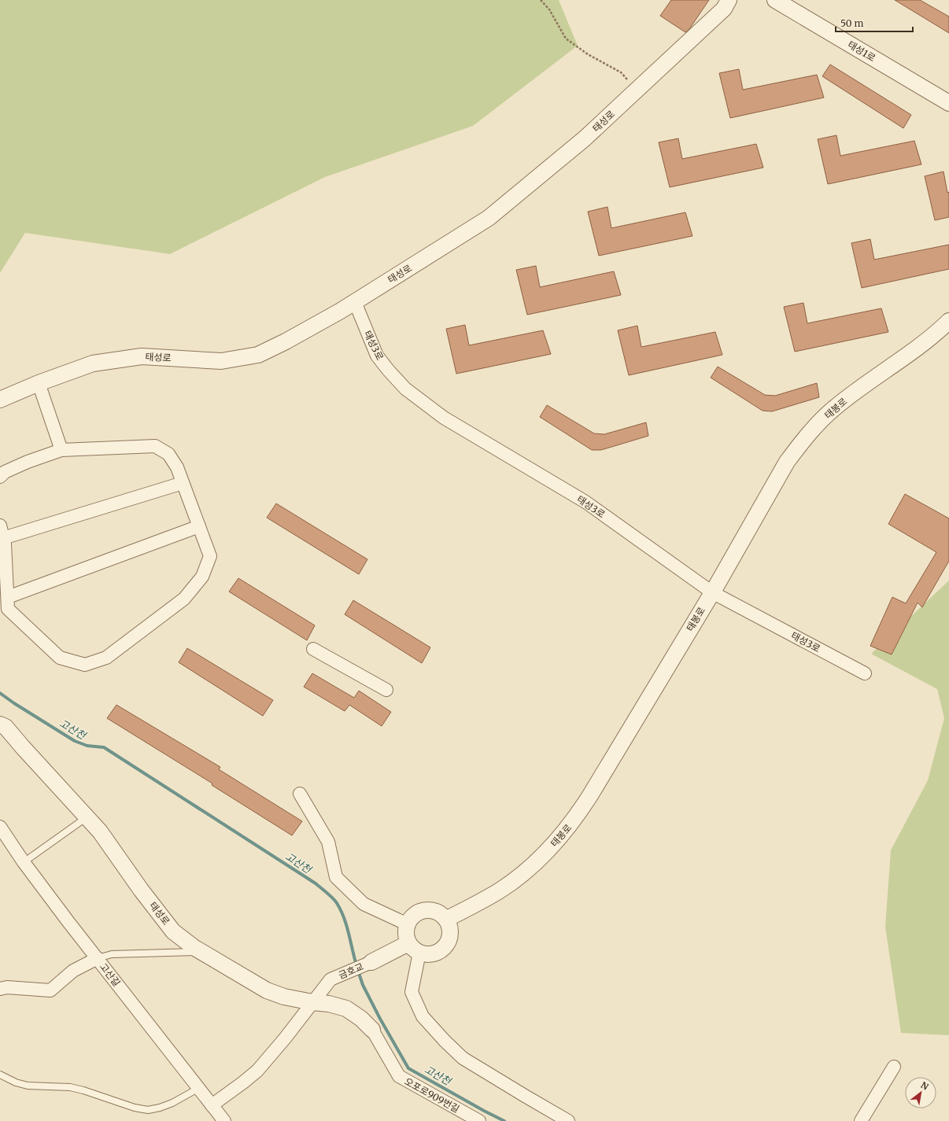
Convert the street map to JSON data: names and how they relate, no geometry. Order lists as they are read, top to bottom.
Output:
{
  "streets": {
    "street": [
      "태성1로",
      "태성로",
      "태성3로",
      "태봉로",
      "금호교",
      "고산길",
      "오포로909번길"
    ]
  },
  "crossings": [
    ["태성로", "태성3로"],
    ["태성로", "금호교"],
    ["태성로", "오포로909번길"],
    ["태성3로", "태봉로"]
  ],
  "water": ["고산천"],
  "scale_bar": "50 m",
  "north": "top right"
}
